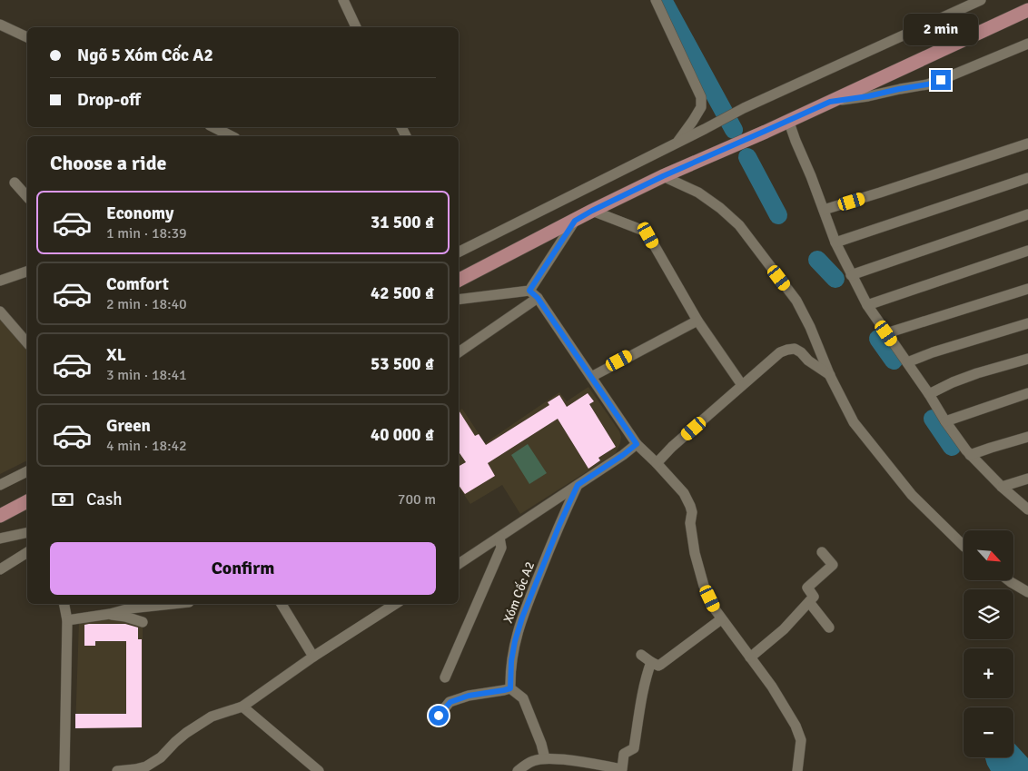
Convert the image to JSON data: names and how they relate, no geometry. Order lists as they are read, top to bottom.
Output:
{
  "streets": {
    "street": ["Xóm Cốc A2"]
  },
  "north": "bottom right",
  "page": {
    "bubble": "2 min",
    "banner": ["Ngõ 5 Xóm Cốc A2", "Drop-off"],
    "heading": "Choose a ride",
    "list": [
      {
        "name": "Economy",
        "note": "1 min · 18:39",
        "value": "31 500 ₫"
      },
      {
        "name": "Comfort",
        "note": "2 min · 18:40",
        "value": "42 500 ₫"
      },
      {
        "name": "XL",
        "note": "3 min · 18:41",
        "value": "53 500 ₫"
      },
      {
        "name": "Green",
        "note": "4 min · 18:42",
        "value": "40 000 ₫"
      }
    ],
    "pay": ["Cash", "700 m"],
    "map_buttons": ["+", "−"],
    "buttons": "Confirm"
  }
}
